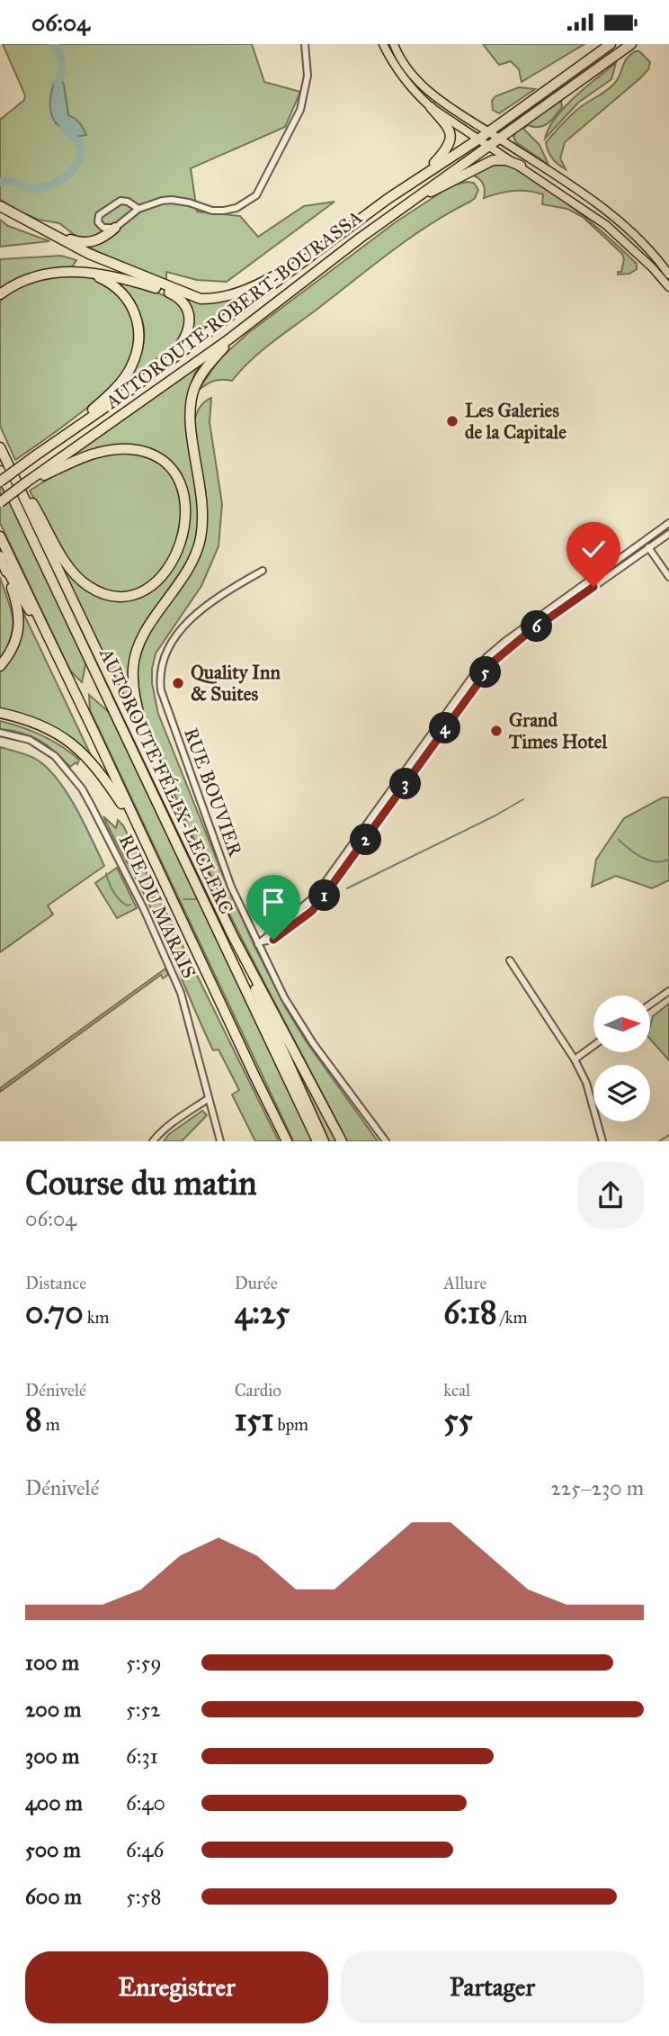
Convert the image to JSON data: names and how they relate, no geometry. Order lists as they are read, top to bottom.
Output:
{
  "streets": {
    "highway": ["AUTOROUTE ROBERT-BOURASSA", "AUTOROUTE FÉLIX-LECLERC"],
    "street": ["RUE BOUVIER", "RUE DU MARAIS"]
  },
  "places": ["Les Galeries de la Capitale", "Quality Inn & Suites", "Grand Times Hotel"],
  "north": "right",
  "page": {
    "status": "06:04",
    "pins": [
      "6",
      "5",
      "4",
      "3",
      "2",
      "1"
    ],
    "heading": ["Course du matin", "06:04"],
    "stats": [
      ["Distance", "0.70 km"],
      ["Durée", "4:25"],
      ["Allure", "6:18 /km"],
      ["Dénivelé", "8 m"],
      ["Cardio", "151 bpm"],
      ["kcal", "55"]
    ],
    "chart": ["Dénivelé", "225–230 m"],
    "list": [
      {
        "name": "100 m",
        "note": "5:59"
      },
      {
        "name": "200 m",
        "note": "5:52"
      },
      {
        "name": "300 m",
        "note": "6:31"
      },
      {
        "name": "400 m",
        "note": "6:40"
      },
      {
        "name": "500 m",
        "note": "6:46"
      },
      {
        "name": "600 m",
        "note": "5:58"
      }
    ],
    "buttons": ["Enregistrer", "Partager"]
  }
}
